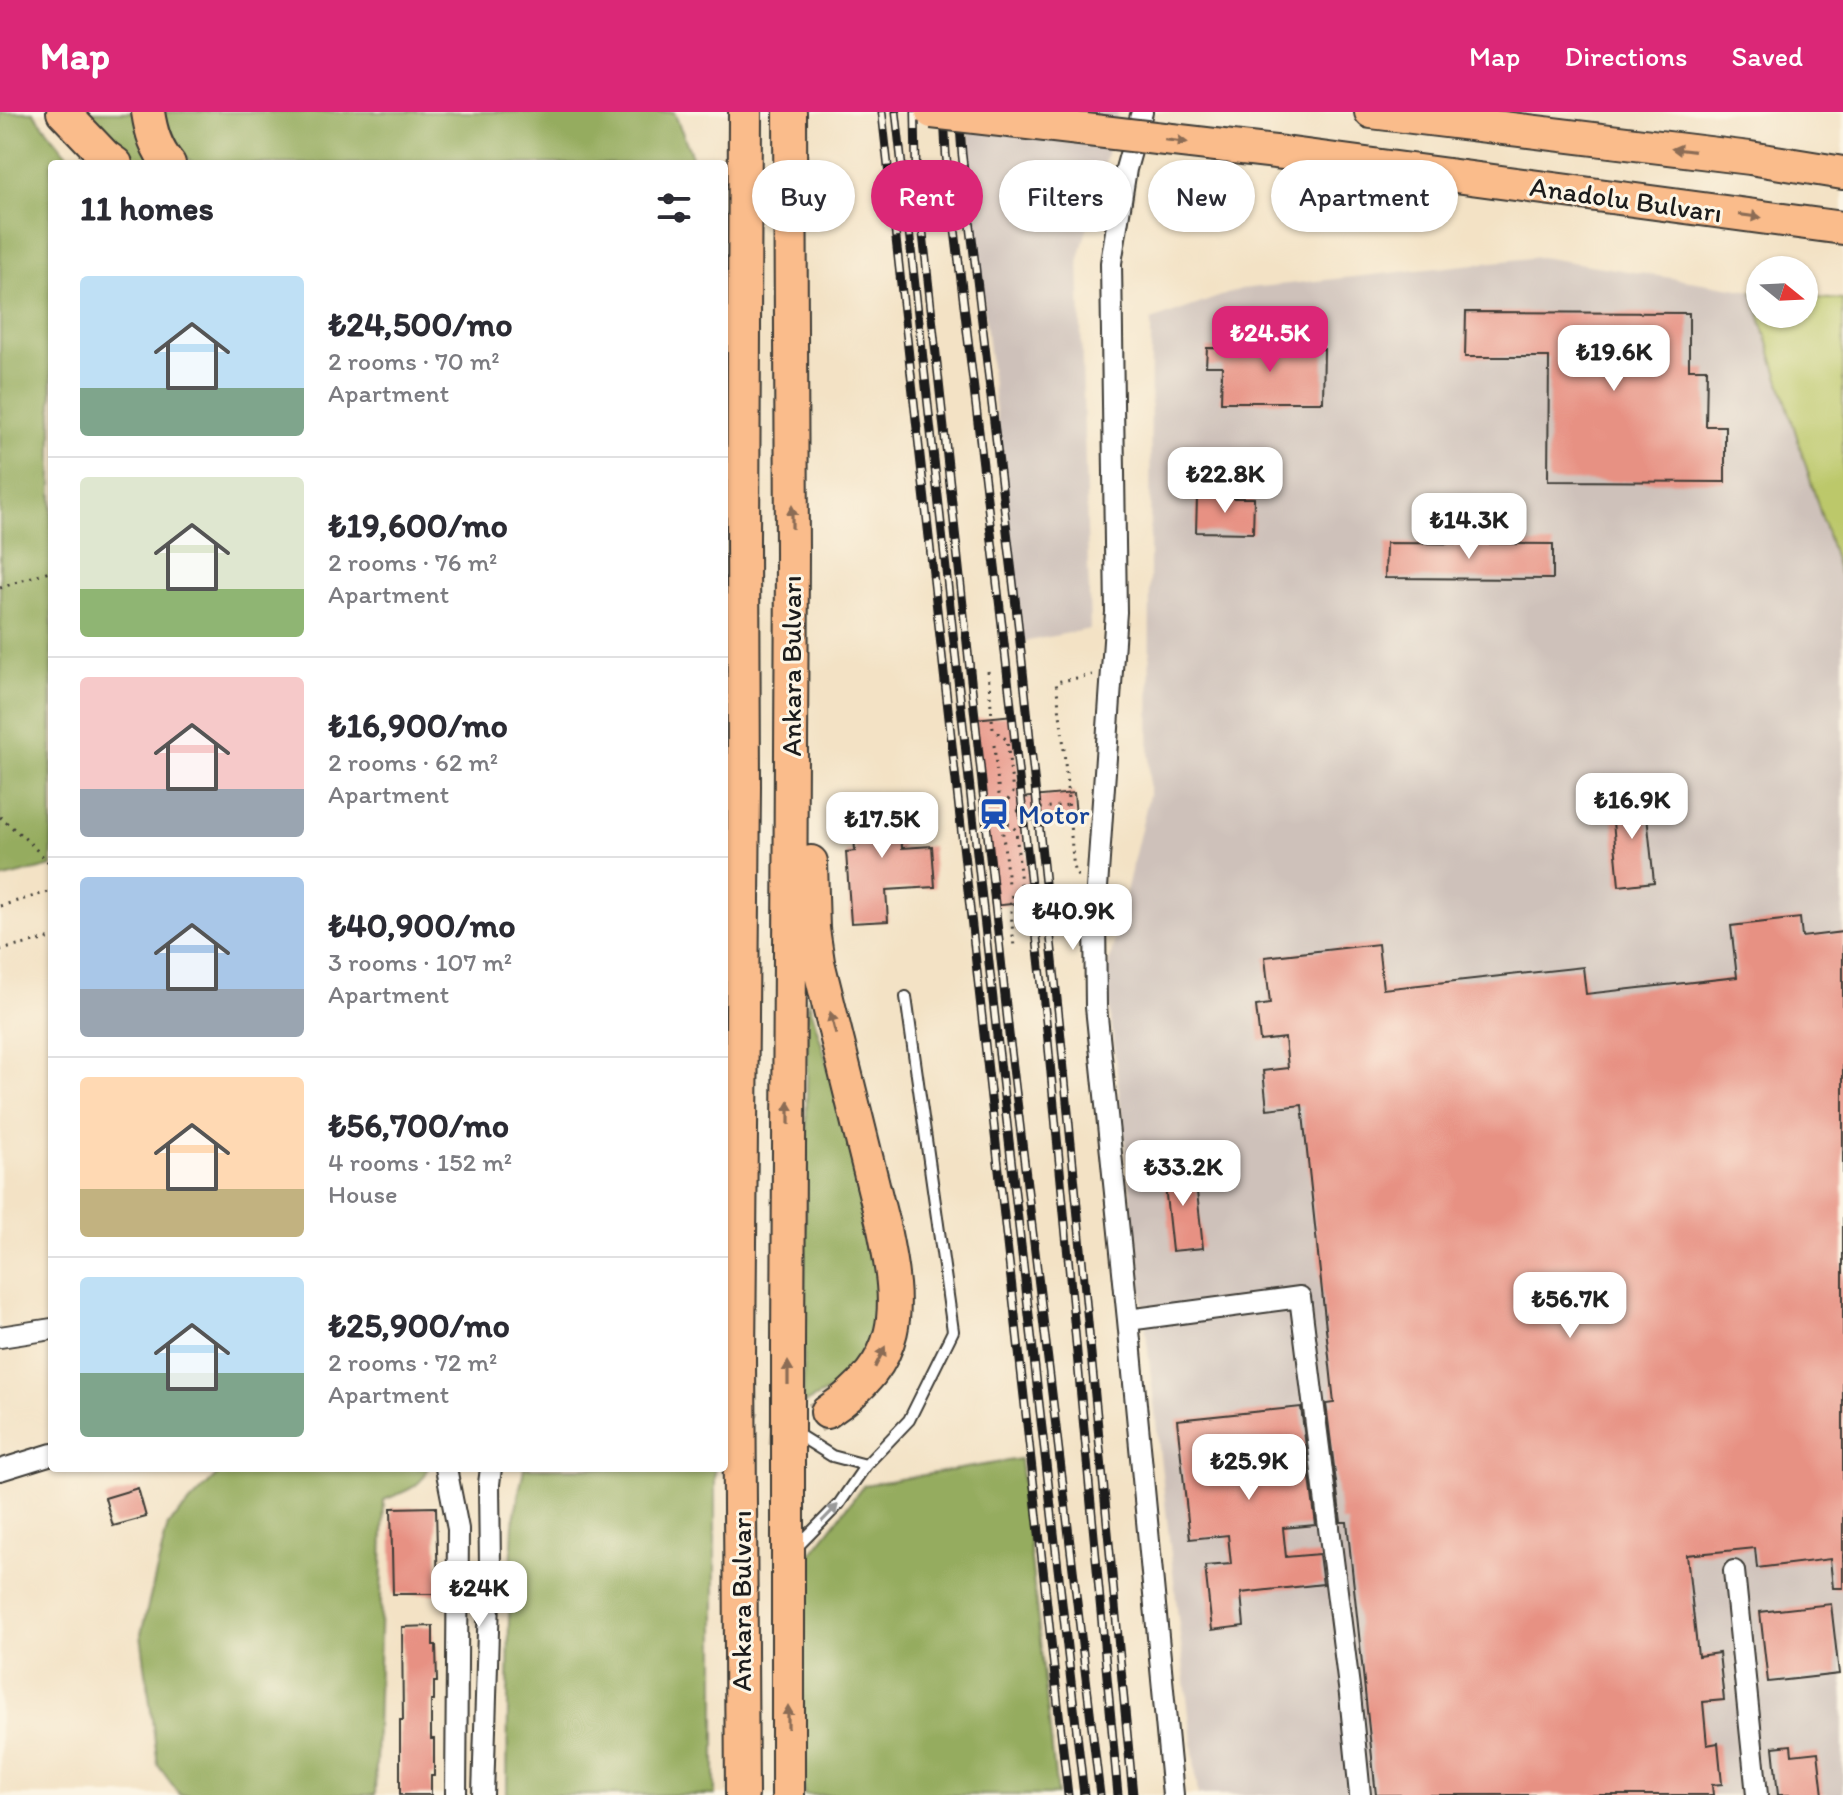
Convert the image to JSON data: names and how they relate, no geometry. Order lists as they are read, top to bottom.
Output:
{
  "streets": {
    "main road": ["Anadolu Bulvarı", "Ankara Bulvarı"]
  },
  "places": {
    "station": ["Motor"]
  },
  "north": "right",
  "page": {
    "header": "Map",
    "nav": ["Map", "Directions", "Saved"],
    "chip": [
      "Buy",
      "Rent",
      "Filters",
      "New",
      "Apartment"
    ],
    "heading": "11 homes",
    "list": [
      {
        "name": "₺24,500/mo",
        "note": "2 rooms · 70 m² · Apartment"
      },
      {
        "name": "₺19,600/mo",
        "note": "2 rooms · 76 m² · Apartment"
      },
      {
        "name": "₺16,900/mo",
        "note": "2 rooms · 62 m² · Apartment"
      },
      {
        "name": "₺40,900/mo",
        "note": "3 rooms · 107 m² · Apartment"
      },
      {
        "name": "₺56,700/mo",
        "note": "4 rooms · 152 m² · House"
      },
      {
        "name": "₺25,900/mo",
        "note": "2 rooms · 72 m² · Apartment"
      }
    ],
    "price": [
      "₺24.5K",
      "₺19.6K",
      "₺22.8K",
      "₺14.3K",
      "₺16.9K",
      "₺17.5K",
      "₺40.9K",
      "₺33.2K",
      "₺56.7K",
      "₺25.9K",
      "₺24K"
    ]
  }
}
